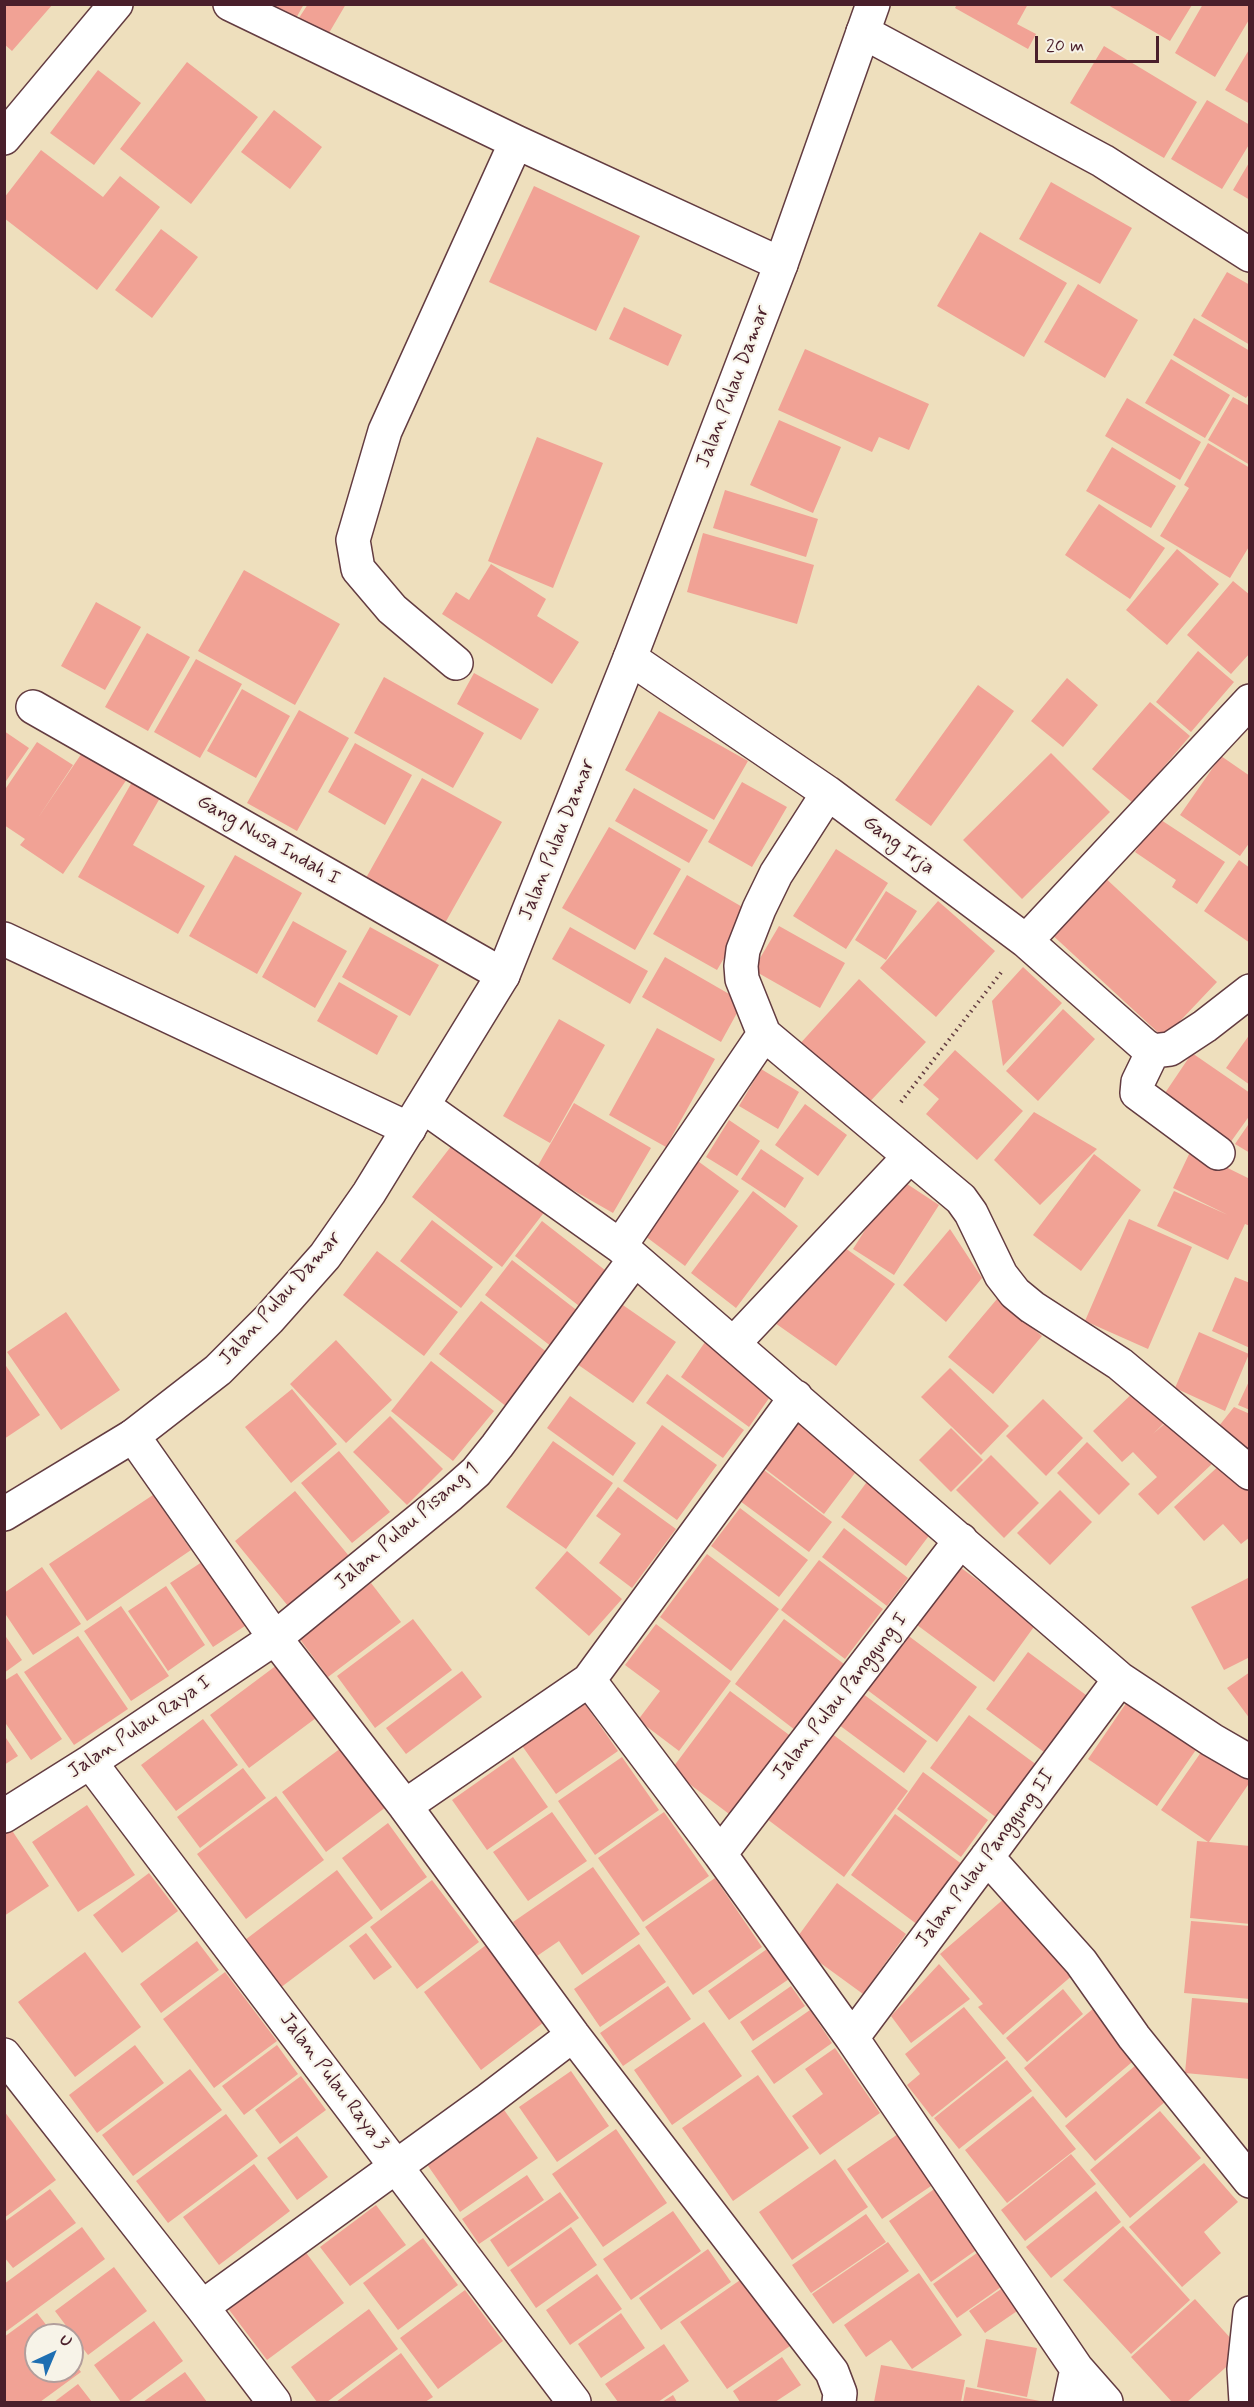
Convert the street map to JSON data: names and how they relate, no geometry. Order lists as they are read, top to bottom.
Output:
{
  "streets": {
    "street": [
      "Jalan Pulau Damar",
      "Gang Nusa Indah I",
      "Gang Irja",
      "Jalan Pulau Pisang 1",
      "Jalan Pulau Panggung I",
      "Jalan Pulau Raya I",
      "Jalan Pulau Panggung II",
      "Jalan Pulau Raya 3"
    ]
  },
  "crossings": [
    ["Jalan Pulau Damar", "Gang Nusa Indah I"],
    ["Jalan Pulau Damar", "Gang Irja"],
    ["Jalan Pulau Pisang 1", "Jalan Pulau Raya I"],
    ["Jalan Pulau Raya I", "Jalan Pulau Raya 3"]
  ],
  "scale_bar": "20 m",
  "north": "top right"
}
